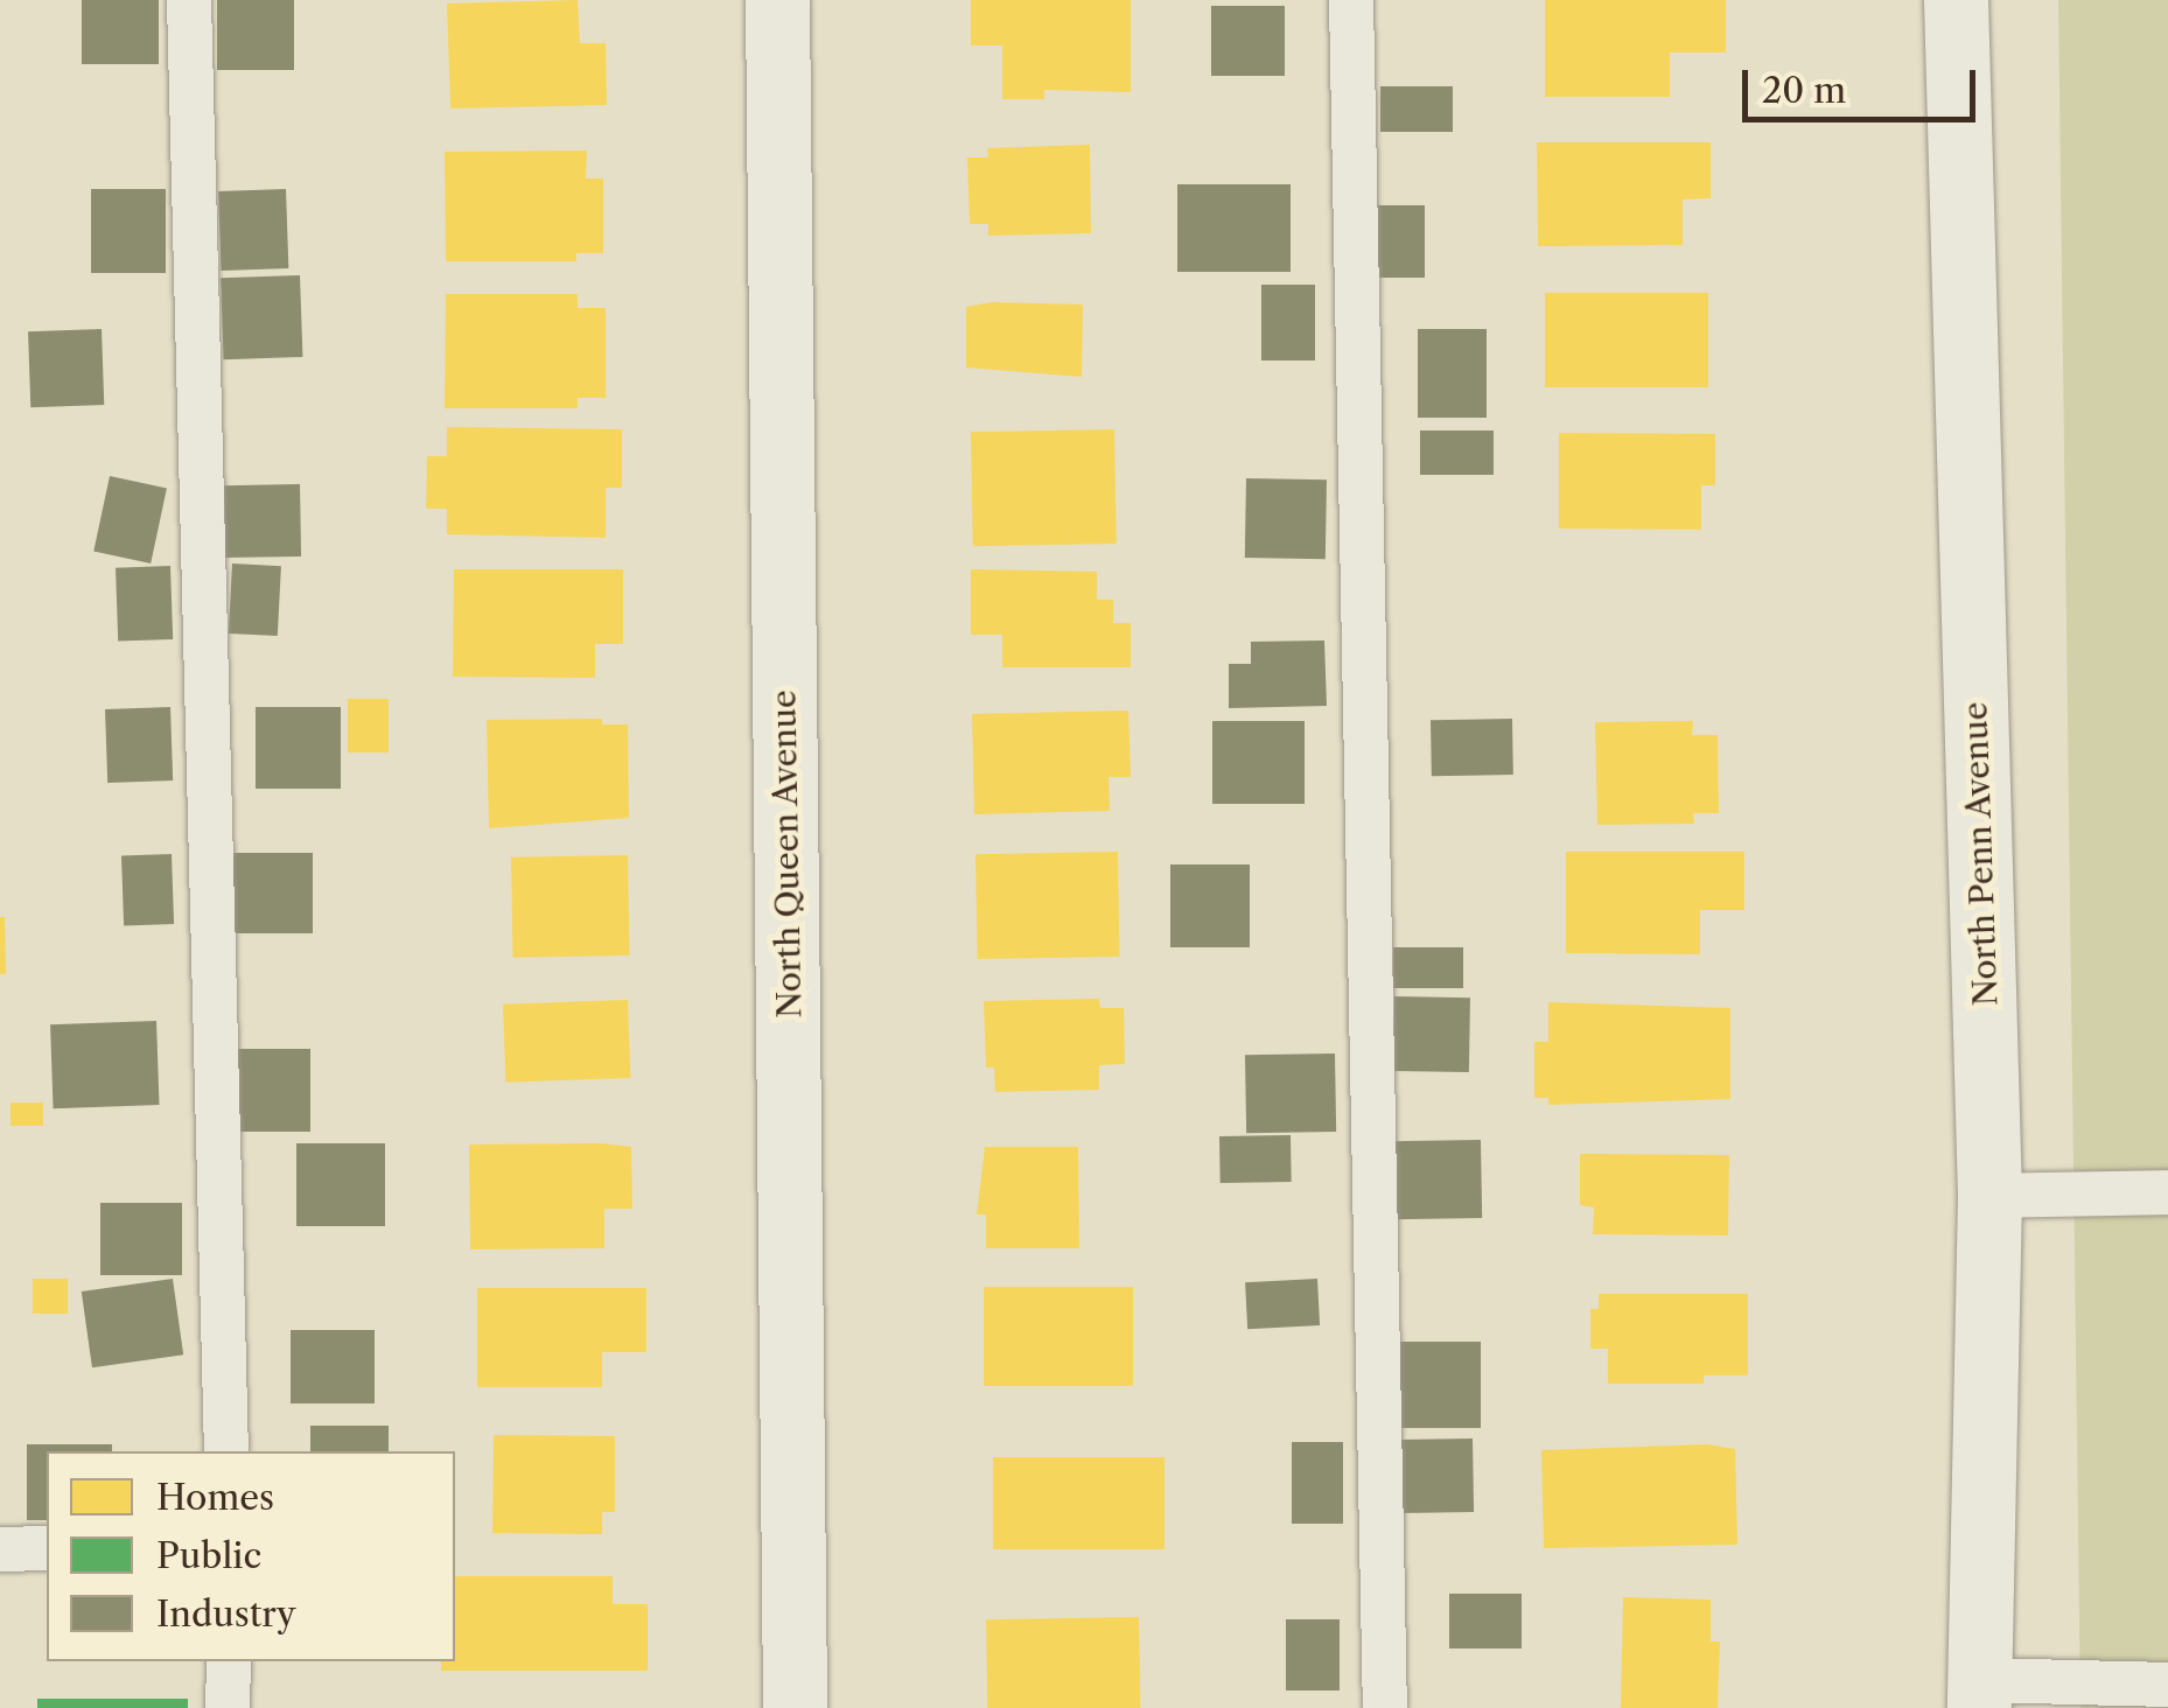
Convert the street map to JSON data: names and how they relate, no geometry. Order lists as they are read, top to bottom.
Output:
{
  "streets": {
    "street": ["North Queen Avenue", "North Penn Avenue"]
  },
  "legend": ["Homes", "Public", "Industry"],
  "scale_bar": "20 m"
}
